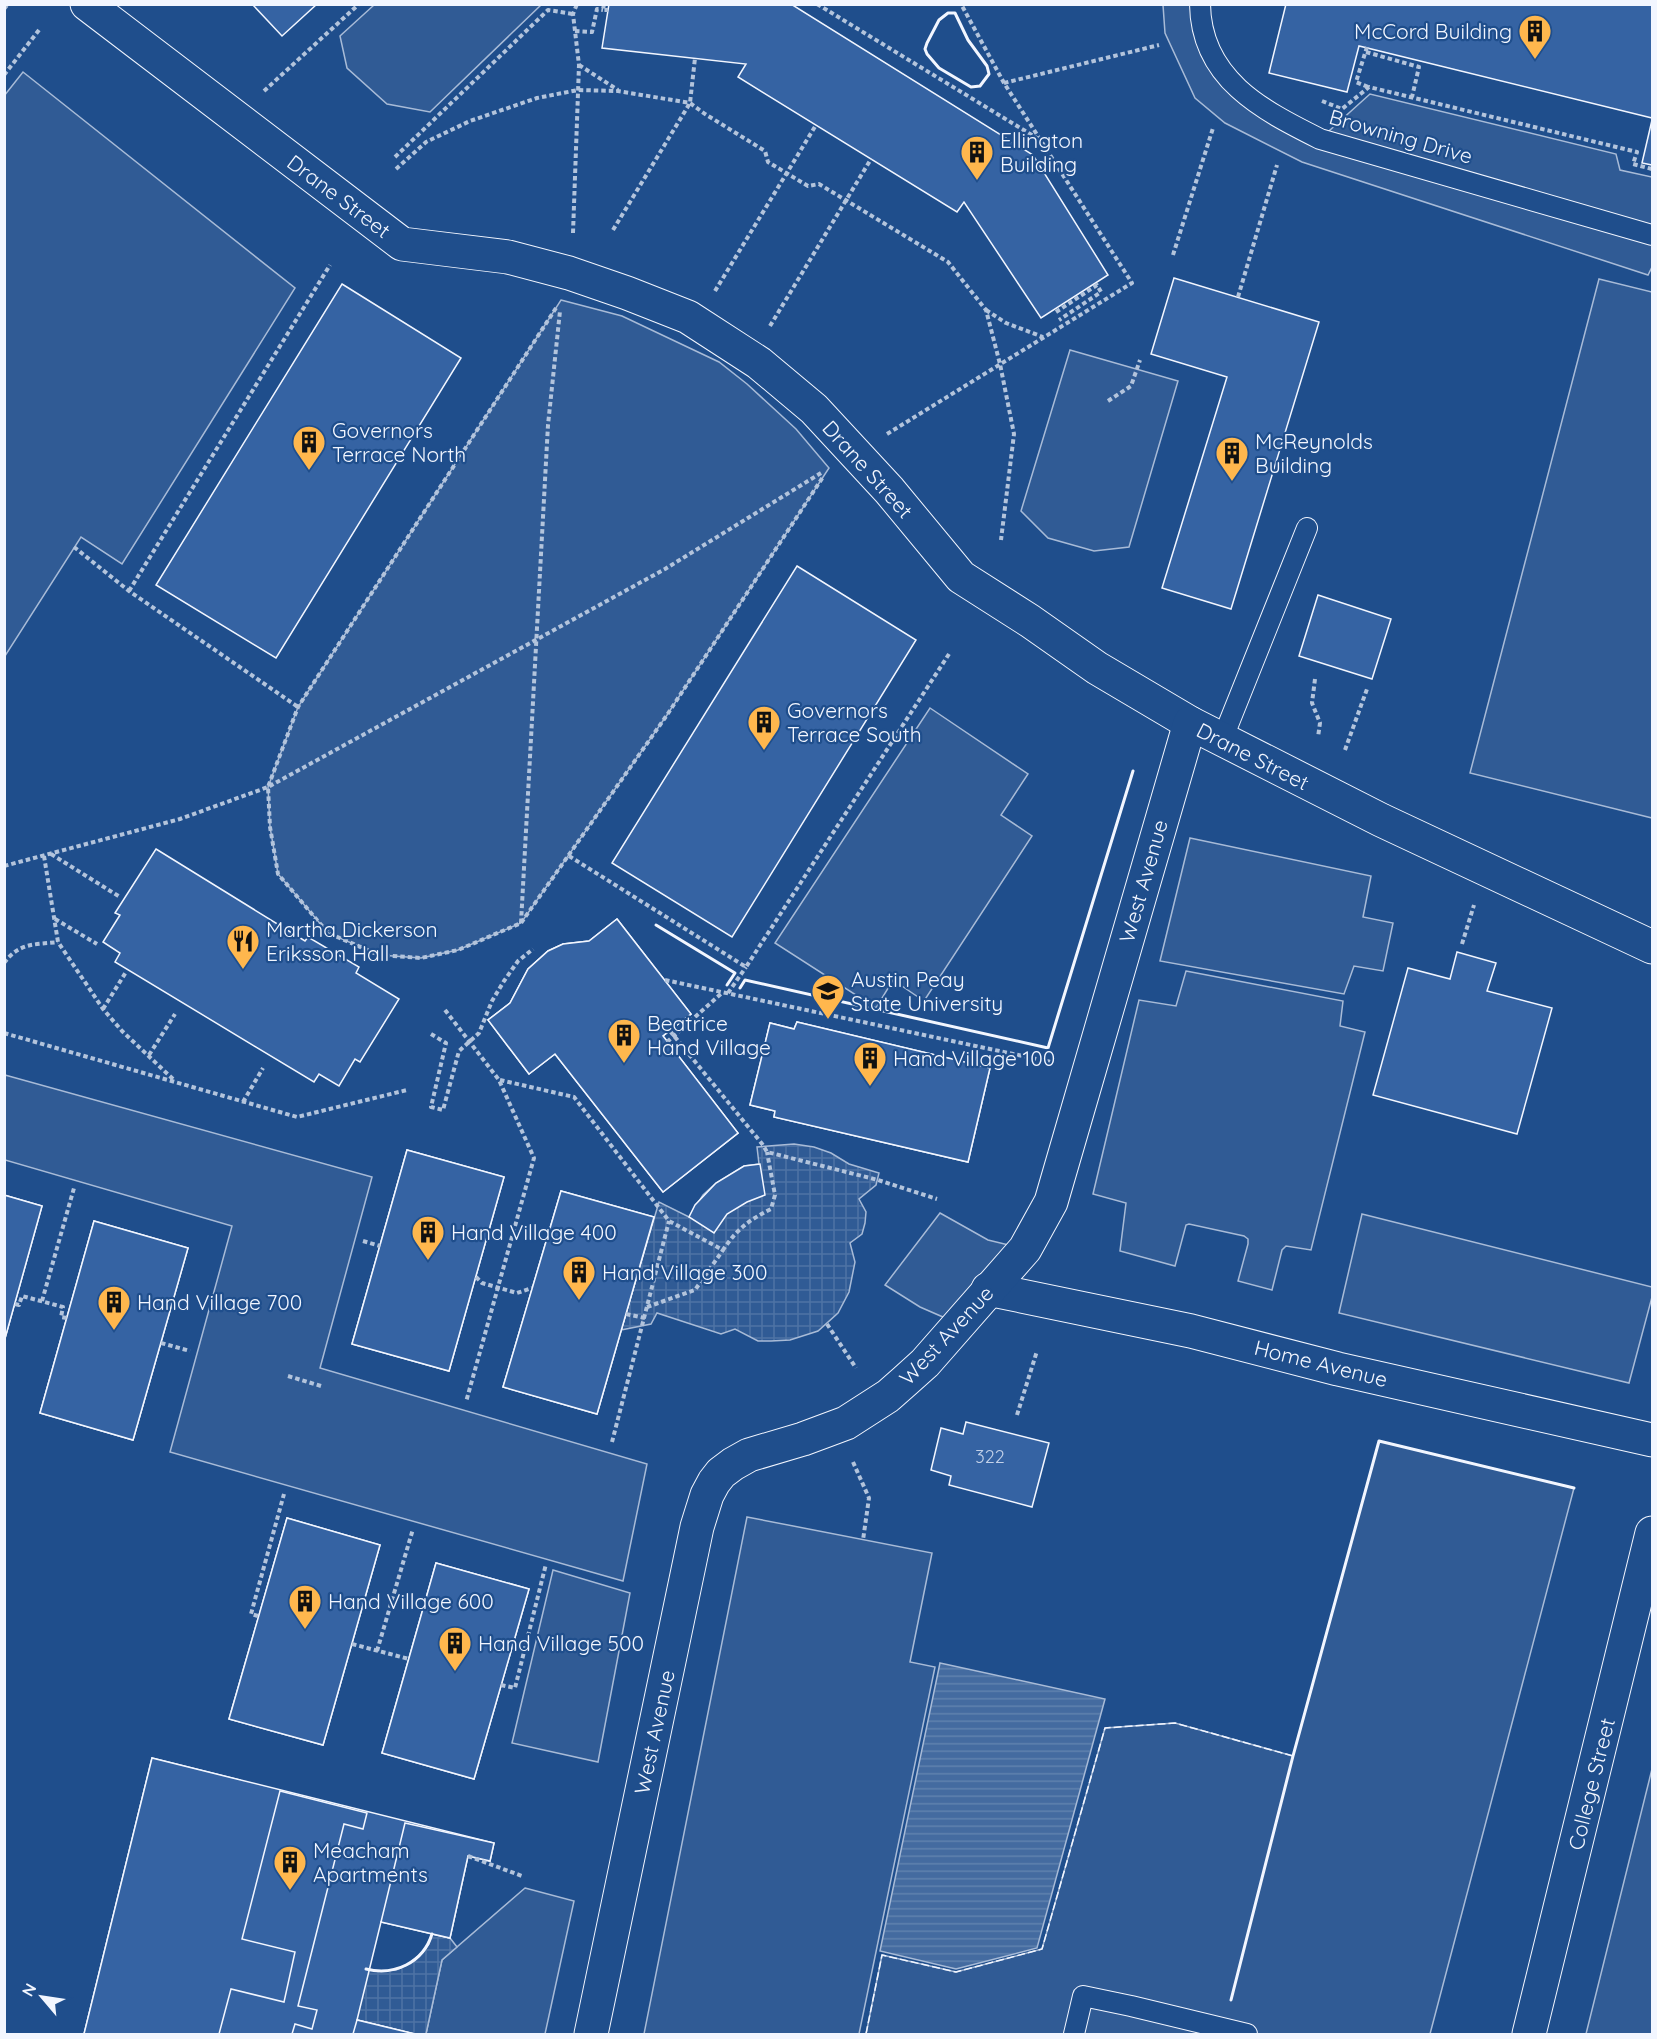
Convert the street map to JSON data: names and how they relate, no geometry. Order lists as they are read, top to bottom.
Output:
{
  "streets": {
    "street": [
      "Drane Street",
      "West Avenue",
      "Home Avenue",
      "College Street"
    ],
    "lane": ["Browning Drive"]
  },
  "crossings": [
    ["Drane Street", "West Avenue"],
    ["West Avenue", "Home Avenue"]
  ],
  "places": {
    "building": [
      "McCord Building",
      "Ellington Building",
      "Governors Terrace North",
      "McReynolds Building",
      "Governors Terrace South",
      "Beatrice Hand Village",
      "Hand Village 100",
      "Hand Village 400",
      "Hand Village 300",
      "Hand Village 700",
      "Hand Village 600",
      "Hand Village 500",
      "Meacham Apartments"
    ],
    "restaurant": ["Martha Dickerson Eriksson Hall"],
    "school or university": ["Austin Peay State University"]
  },
  "house_numbers": ["322"],
  "north": "top left"
}
